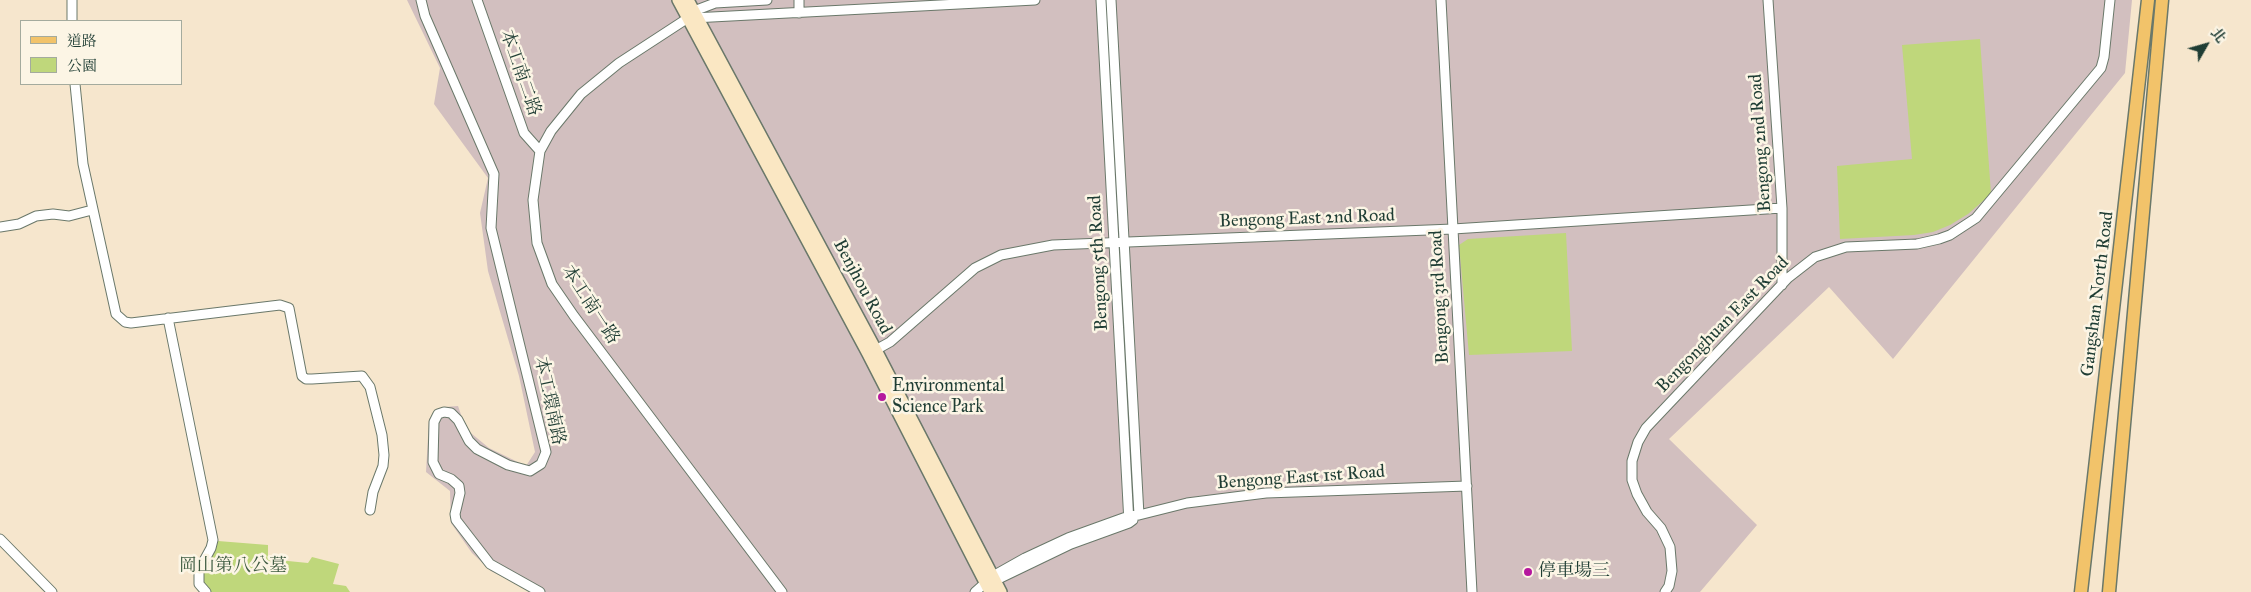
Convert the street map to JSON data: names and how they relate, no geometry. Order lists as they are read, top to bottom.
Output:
{
  "streets": {
    "main road": ["Benjhou Road", "Gangshan North Road"],
    "street": [
      "本工南二路",
      "Bengong 2nd Road",
      "Bengong East 2nd Road",
      "Bengong 5th Road",
      "Bengong 3rd Road",
      "本工南一路",
      "Bengonghuan East Road",
      "本工環南路",
      "Bengong East 1st Road"
    ]
  },
  "crossings": [
    ["本工南二路", "本工南一路"],
    ["Bengong 2nd Road", "Bengong East 2nd Road"],
    ["Bengong 2nd Road", "Bengonghuan East Road"],
    ["Bengong East 2nd Road", "Bengong 5th Road"],
    ["Bengong East 2nd Road", "Benjhou Road"],
    ["Bengong East 2nd Road", "Bengong 3rd Road"],
    ["Bengong 5th Road", "Bengong East 1st Road"],
    ["Benjhou Road", "本工南一路"],
    ["Benjhou Road", "Bengong East 1st Road"],
    ["Bengong 3rd Road", "Bengong East 1st Road"]
  ],
  "parks": ["岡山第八公墓"],
  "places": ["Environmental Science Park", "停車場三"],
  "legend": ["道路", "公園"],
  "north": "top right"
}
